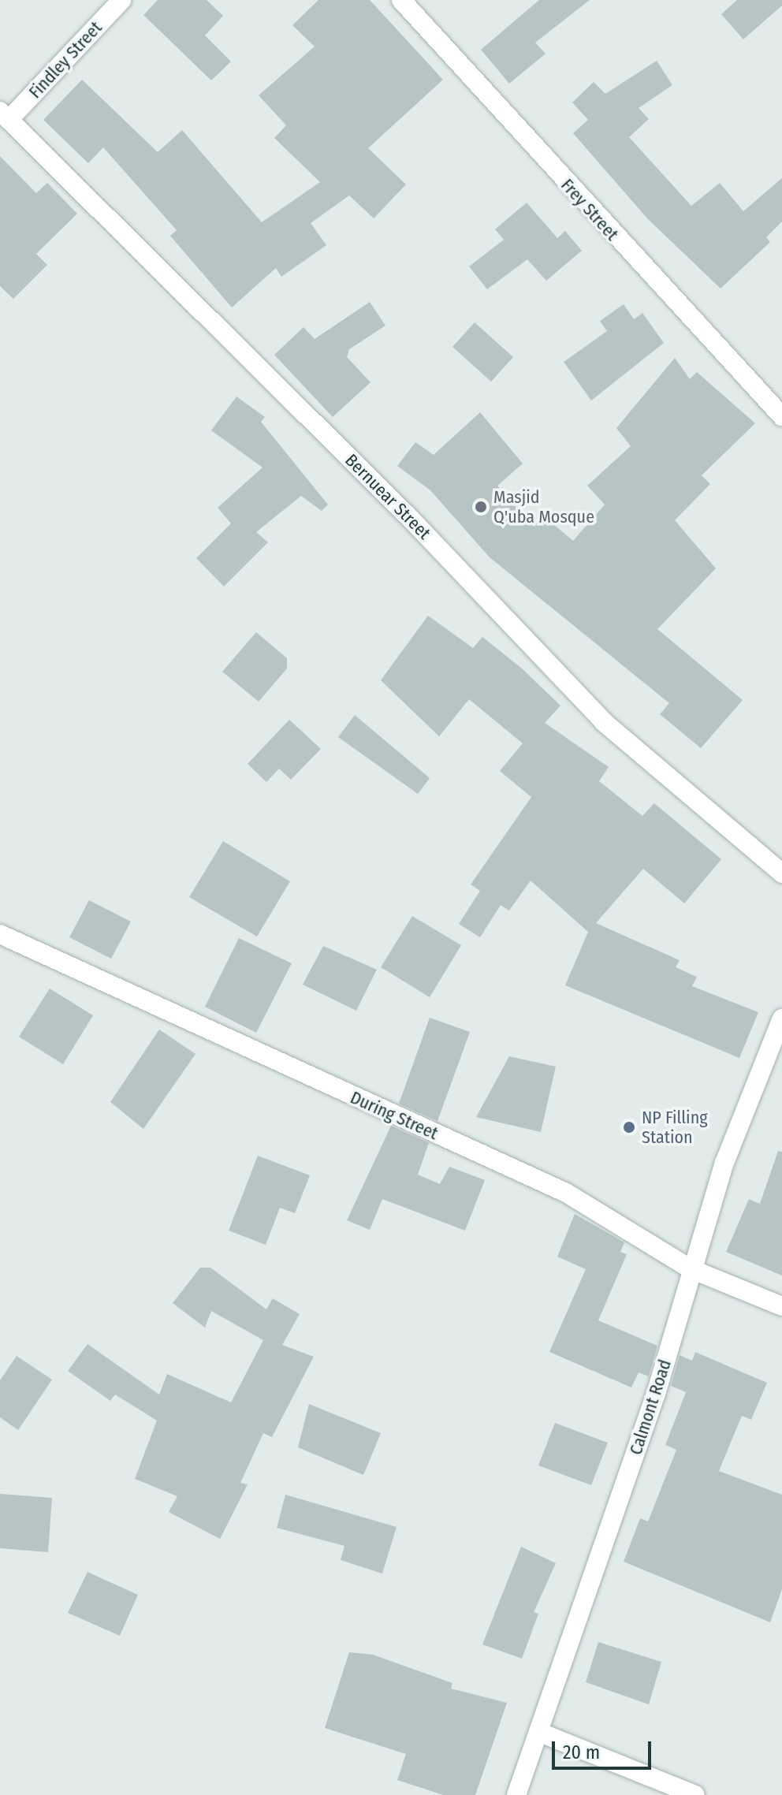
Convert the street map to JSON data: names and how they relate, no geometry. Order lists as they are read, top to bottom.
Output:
{
  "streets": {
    "street": [
      "Findley Street",
      "Frey Street",
      "Bernuear Street",
      "During Street",
      "Calmont Road"
    ]
  },
  "crossings": [
    ["Findley Street", "Bernuear Street"],
    ["During Street", "Calmont Road"]
  ],
  "places": ["Masjid Q'uba Mosque", "NP Filling Station"],
  "scale_bar": "20 m"
}
